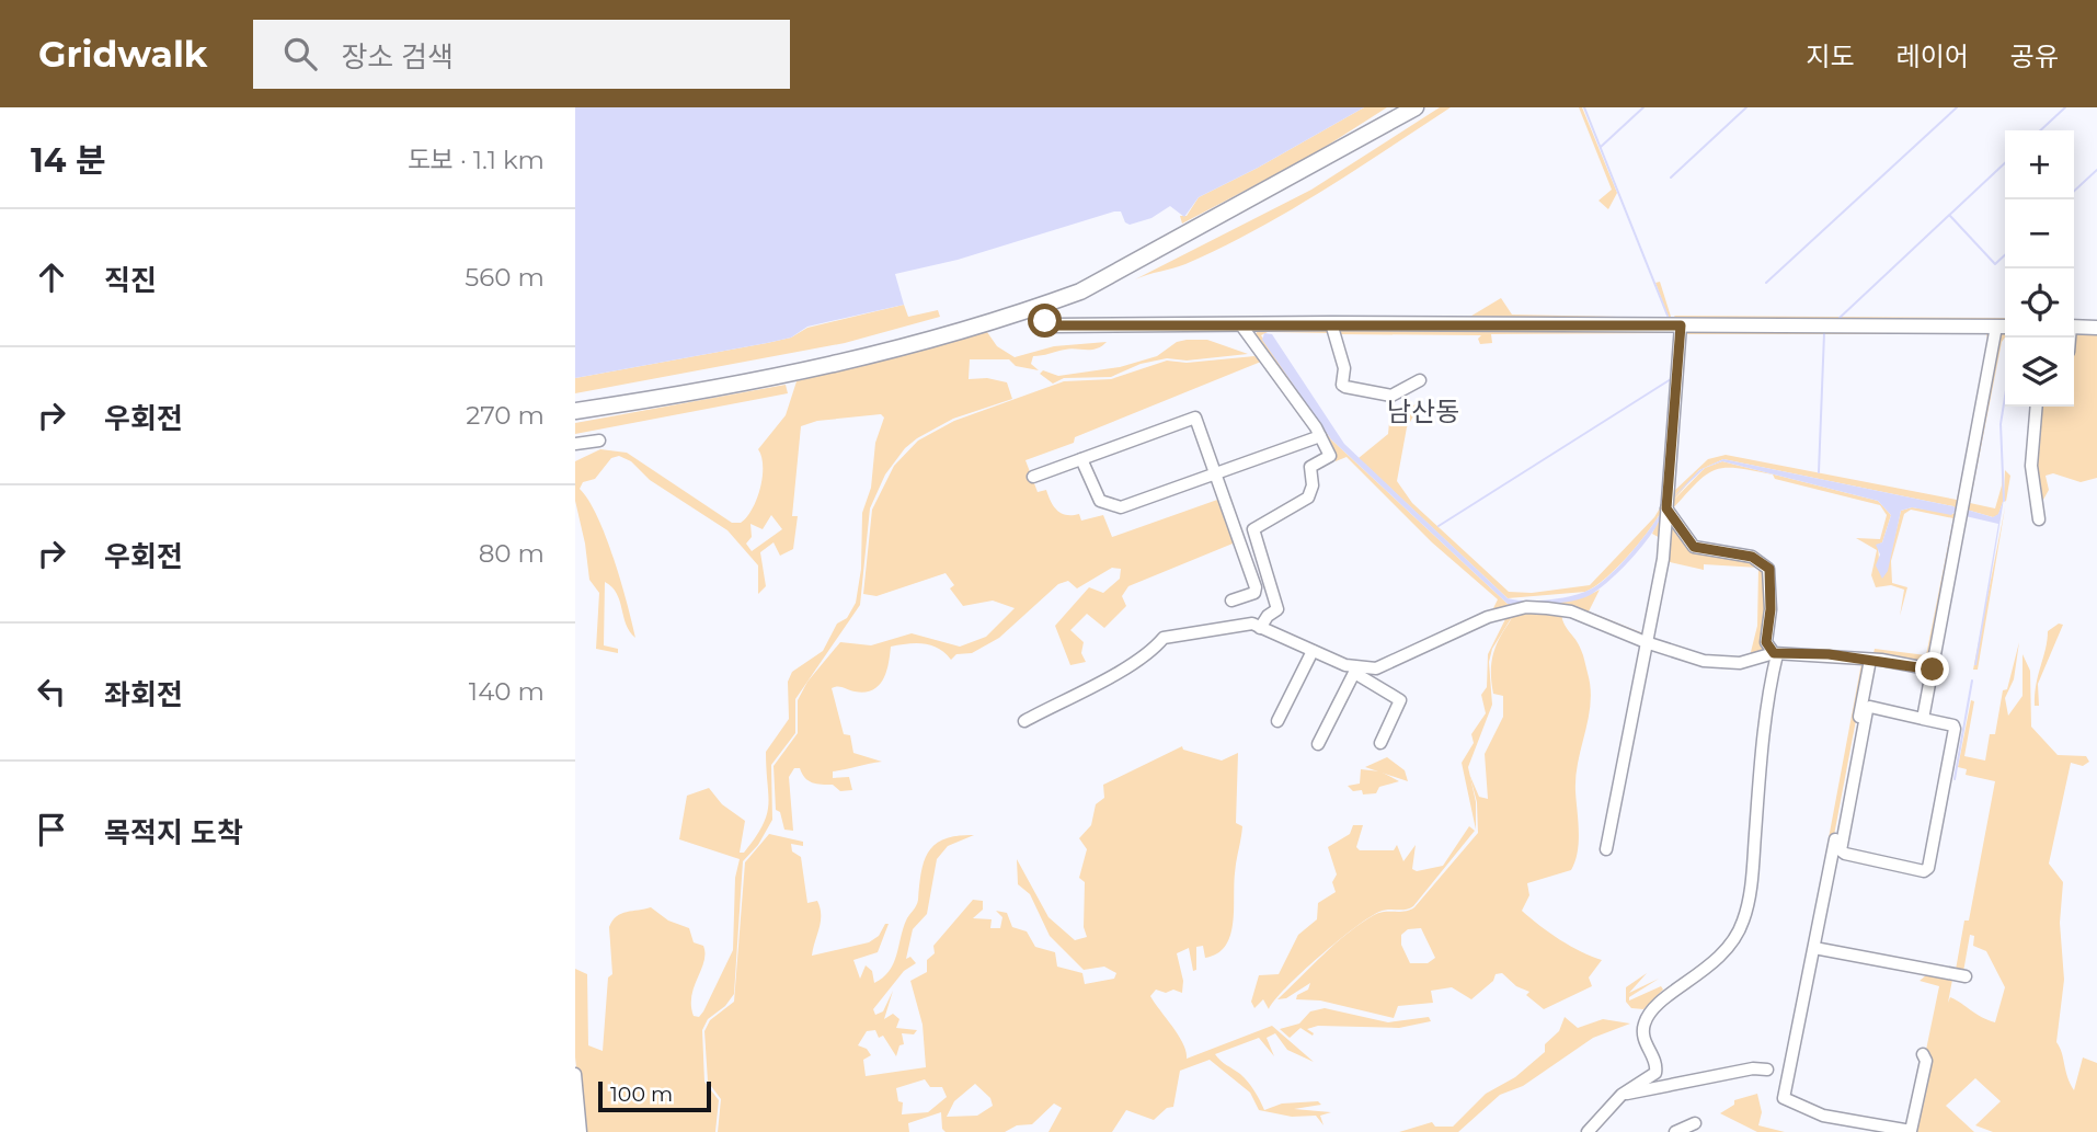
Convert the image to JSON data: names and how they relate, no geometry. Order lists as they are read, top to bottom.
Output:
{
  "districts": ["남산동"],
  "scale_bar": "100 m",
  "page": {
    "header": "Gridwalk",
    "search": "장소 검색",
    "nav": ["지도", "레이어", "공유"],
    "heading": ["14 분", "도보 · 1.1 km"],
    "map_buttons": ["+", "−"],
    "list": [
      ["직진", "560 m"],
      ["우회전", "270 m"],
      ["우회전", "80 m"],
      ["좌회전", "140 m"],
      "목적지 도착"
    ],
    "scale": "100 m"
  }
}
